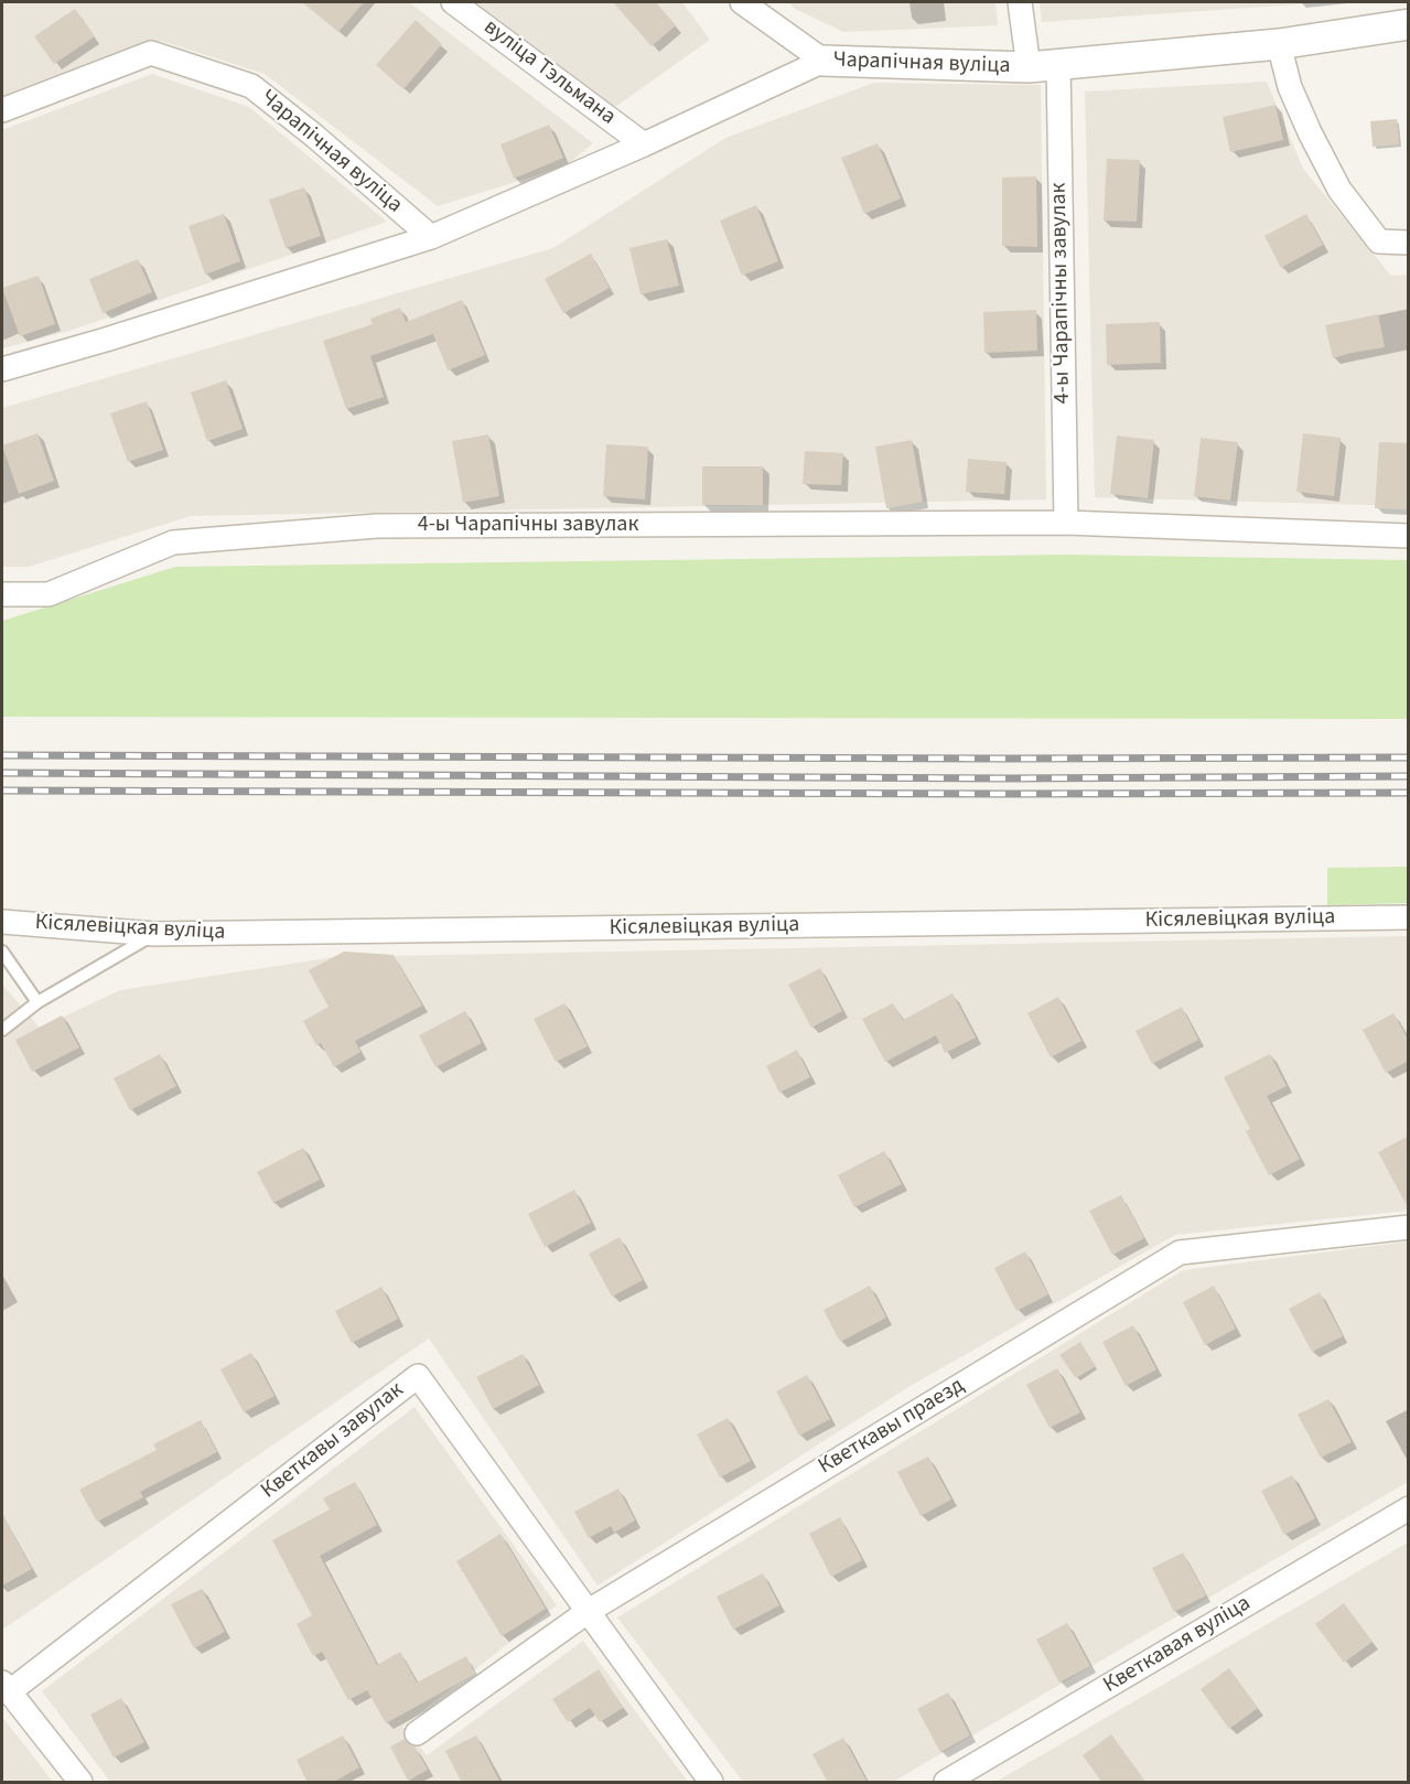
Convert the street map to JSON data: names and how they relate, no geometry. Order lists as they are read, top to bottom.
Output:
{
  "streets": {
    "street": [
      "Чарапічная вуліца",
      "вуліца Тэльмана",
      "4-ы Чарапічны завулак",
      "Кісялевіцкая вуліца",
      "Кветкавы праезд",
      "Кветкавы завулак",
      "Кветкавая вуліца"
    ]
  },
  "crossings": [
    ["Чарапічная вуліца", "вуліца Тэльмана"],
    ["Чарапічная вуліца", "4-ы Чарапічны завулак"],
    ["Кветкавы праезд", "Кветкавы завулак"]
  ]
}
